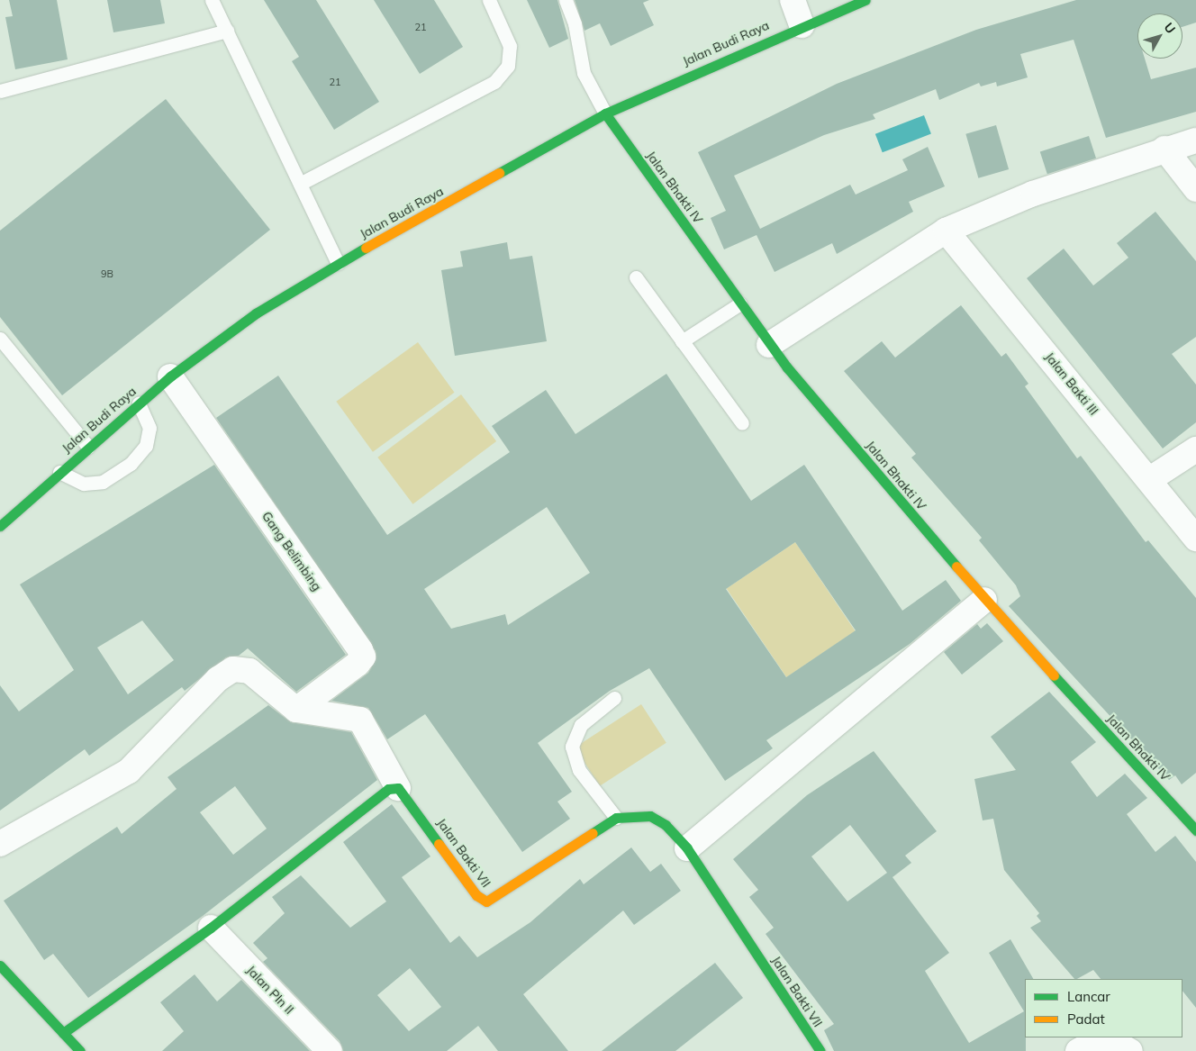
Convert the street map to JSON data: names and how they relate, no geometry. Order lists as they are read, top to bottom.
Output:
{
  "streets": {
    "street": [
      "Jalan Budi Raya",
      "Jalan Bhakti IV",
      "Jalan Bakti III",
      "Gang Belimbing",
      "Jalan Bakti VII",
      "Jalan Pln II"
    ]
  },
  "crossings": [
    ["Jalan Budi Raya", "Jalan Bhakti IV"],
    ["Jalan Budi Raya", "Gang Belimbing"]
  ],
  "house_numbers": ["21", "21", "9B"],
  "legend": ["Lancar", "Padat"],
  "north": "top right"
}
